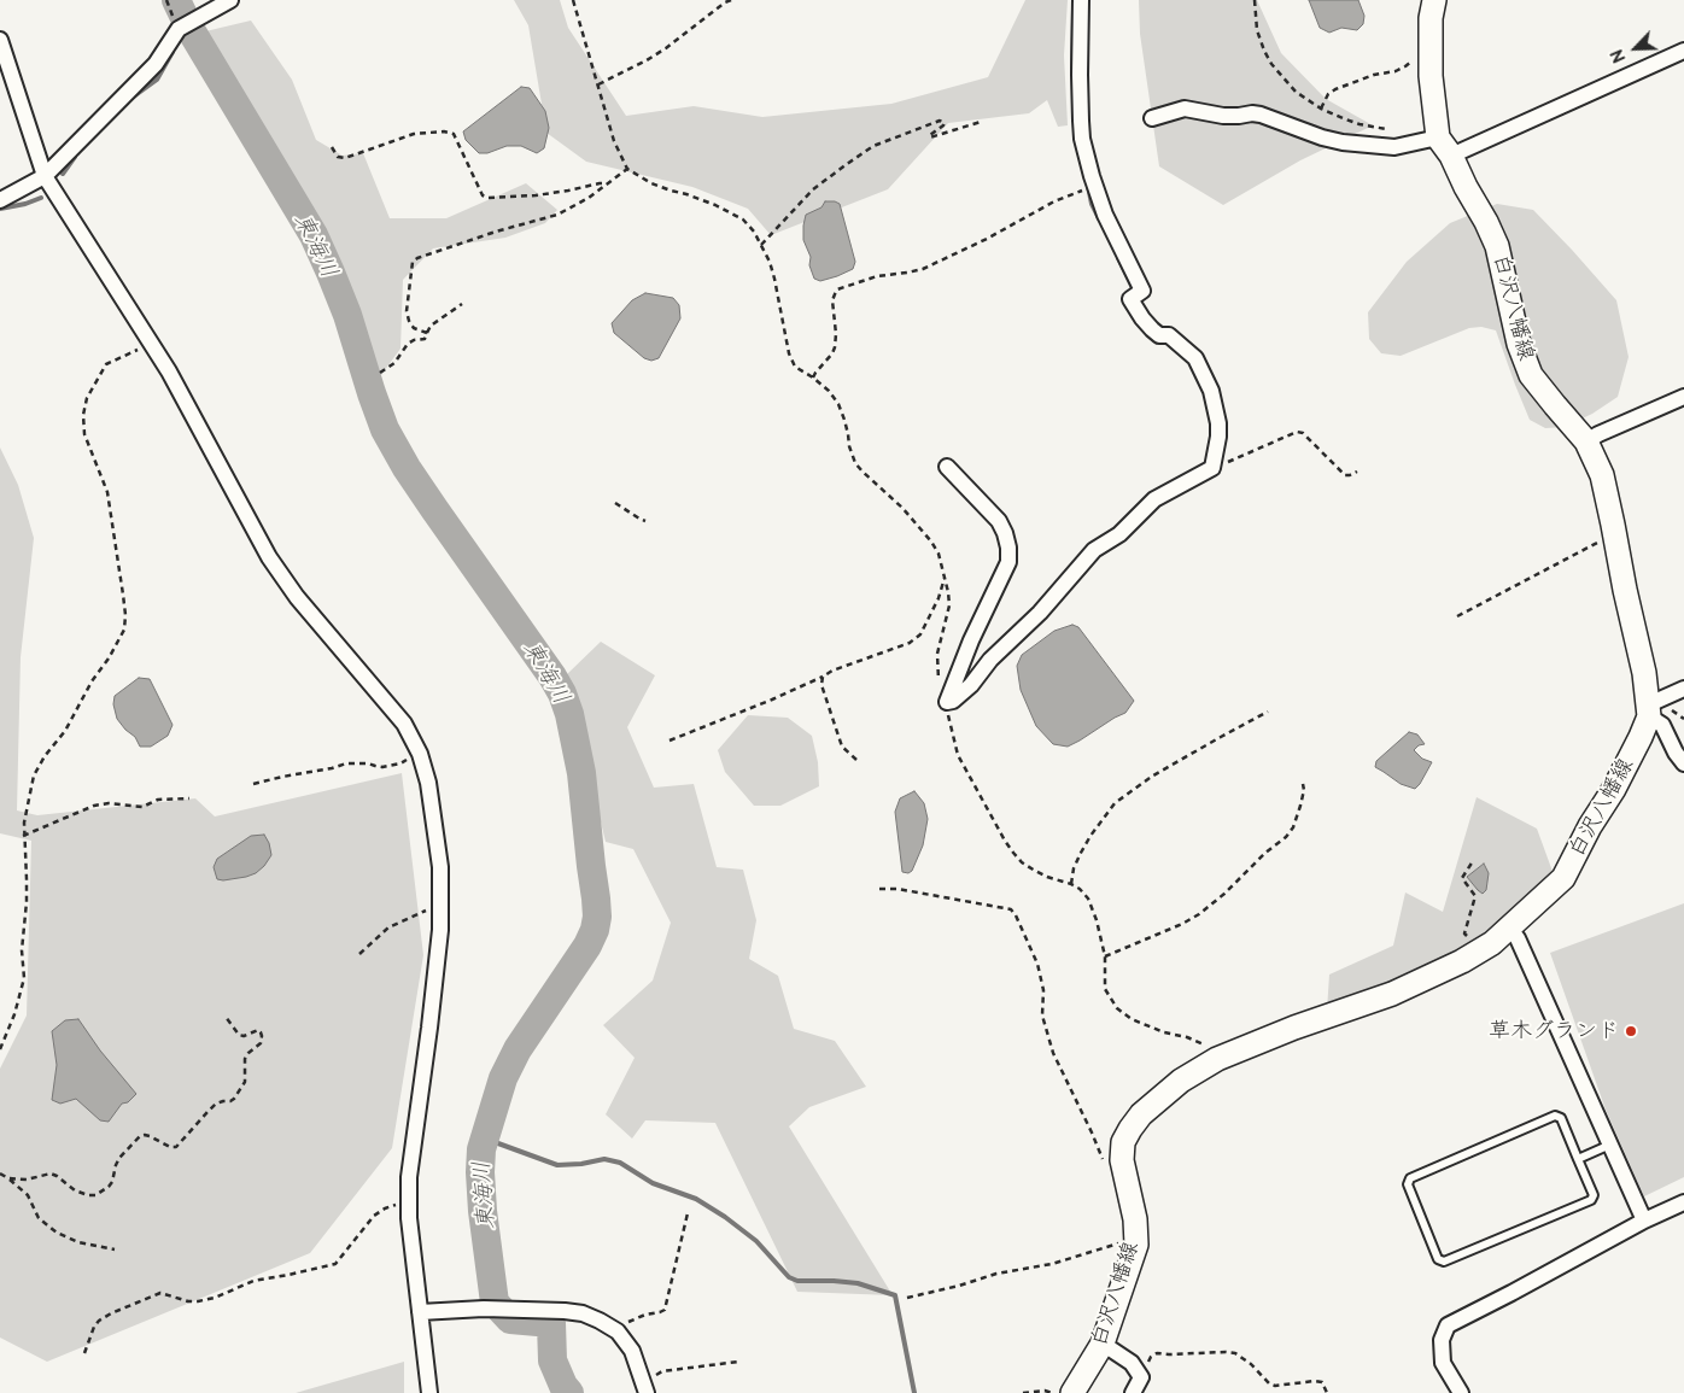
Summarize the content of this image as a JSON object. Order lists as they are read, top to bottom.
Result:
{
  "streets": {
    "main road": ["白沢八幡線"]
  },
  "water": ["東海川"],
  "places": ["草木グランド"],
  "north": "bottom left"
}
